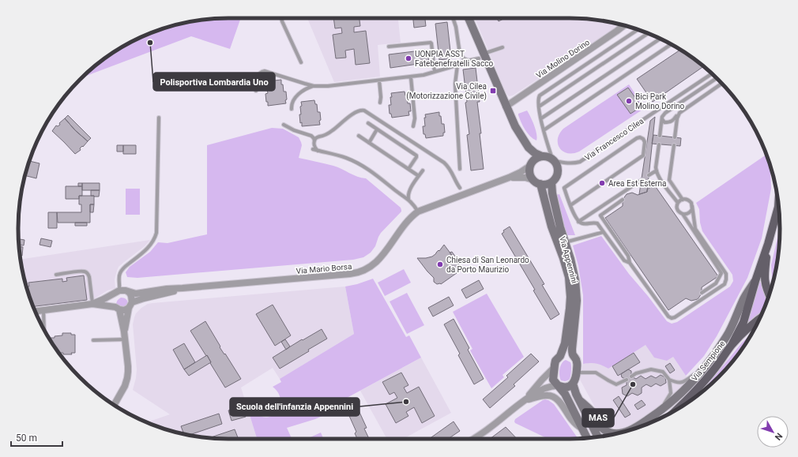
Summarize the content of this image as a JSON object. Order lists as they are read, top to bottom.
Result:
{
  "streets": {
    "main road": ["Via Sempione"],
    "street": ["Via Molino Dorino", "Via Appennini", "Via Mario Borsa"],
    "lane": ["Via Francesco Cilea"]
  },
  "crossings": [
    ["Via Francesco Cilea", "Via Appennini"],
    ["Via Francesco Cilea", "Via Mario Borsa"],
    ["Via Appennini", "Via Mario Borsa"]
  ],
  "places": {
    "other": [
      "Polisportiva Lombardia Uno",
      "UONPIA ASST Fatebenefratelli Sacco",
      "Bici Park Molino Dorino",
      "Area Est Esterna",
      "Chiesa di San Leonardo da Porto Maurizio",
      "MAS",
      "Scuola dell'infanzia Appennini"
    ],
    "transit": ["Via Cilea (Motorizzazione Civile)"]
  },
  "scale_bar": "50 m",
  "north": "bottom right"
}
